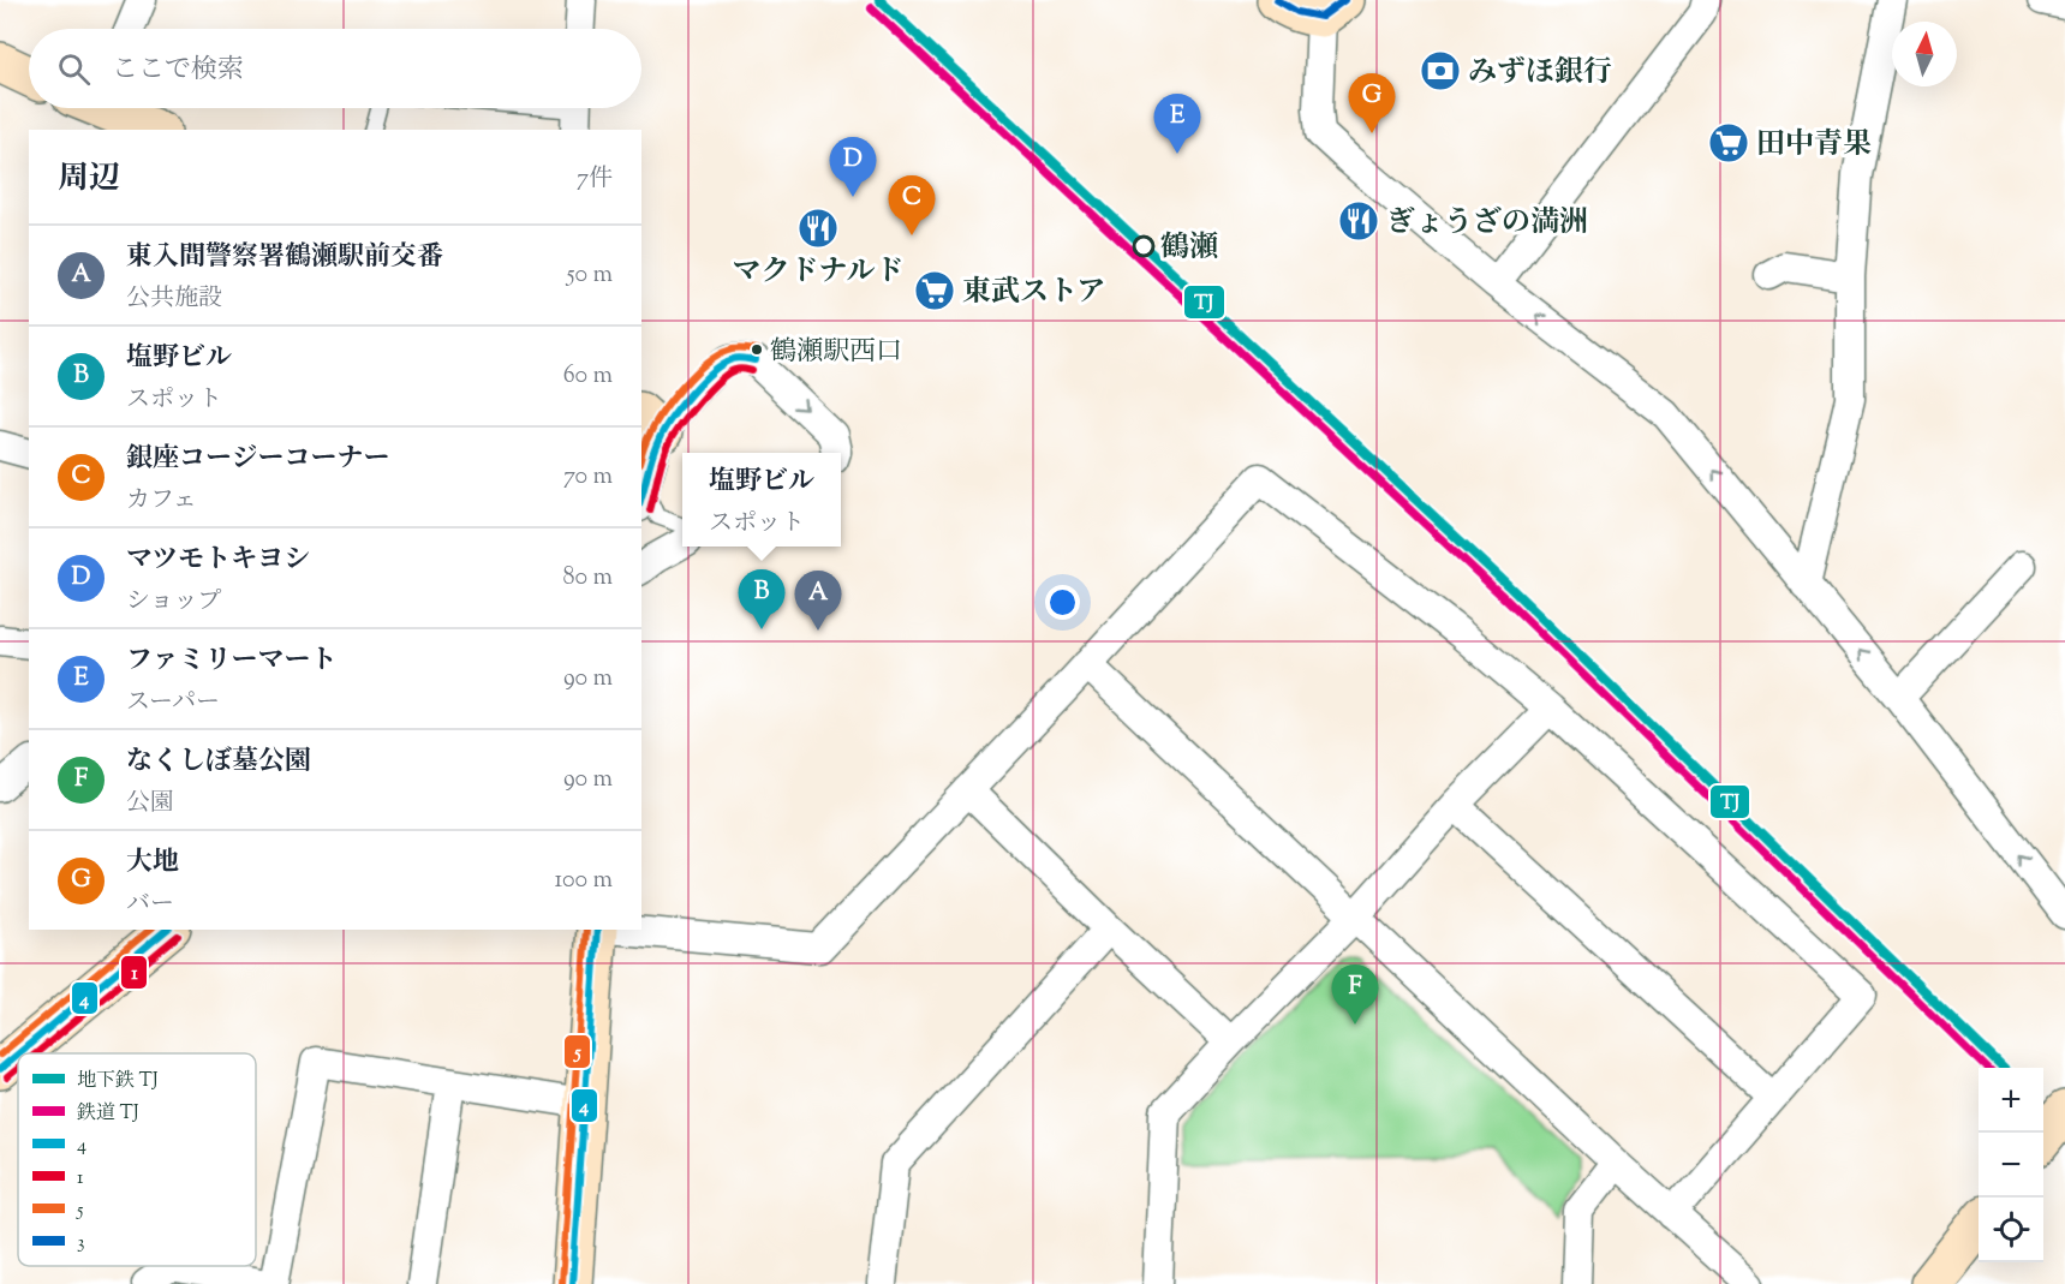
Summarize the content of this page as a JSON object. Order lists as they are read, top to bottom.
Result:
{
  "places": {
    "bank": ["みずほ銀行"],
    "supermarket": ["田中青果", "東武ストア"],
    "restaurant": ["ぎょうざの満洲", "マクドナルド"],
    "other": ["鶴瀬", "鶴瀬駅西口"]
  },
  "lines": [
    "metro line TJ",
    "transit line 3",
    "rail line TJ",
    "transit line 5",
    "transit line 4",
    "transit line 1"
  ],
  "legend": [
    "地下鉄 TJ",
    "鉄道 TJ",
    "4",
    "1",
    "5",
    "3"
  ],
  "north": "top",
  "page": {
    "search": "ここで検索",
    "pins": [
      "G",
      "E",
      "D",
      "C",
      "B",
      "A",
      "F"
    ],
    "heading": ["周辺", "7件"],
    "list": [
      {
        "mark": "A",
        "name": "東入間警察署鶴瀬駅前交番",
        "note": "公共施設",
        "value": "50 m"
      },
      {
        "mark": "B",
        "name": "塩野ビル",
        "note": "スポット",
        "value": "60 m"
      },
      {
        "mark": "C",
        "name": "銀座コージーコーナー",
        "note": "カフェ",
        "value": "70 m"
      },
      {
        "mark": "D",
        "name": "マツモトキヨシ",
        "note": "ショップ",
        "value": "80 m"
      },
      {
        "mark": "E",
        "name": "ファミリーマート",
        "note": "スーパー",
        "value": "90 m"
      },
      {
        "mark": "F",
        "name": "なくしぼ墓公園",
        "note": "公園",
        "value": "90 m"
      },
      {
        "mark": "G",
        "name": "大地",
        "note": "バー",
        "value": "100 m"
      }
    ],
    "popup": ["塩野ビル", "スポット"],
    "map_buttons": ["+", "−"]
  }
}
